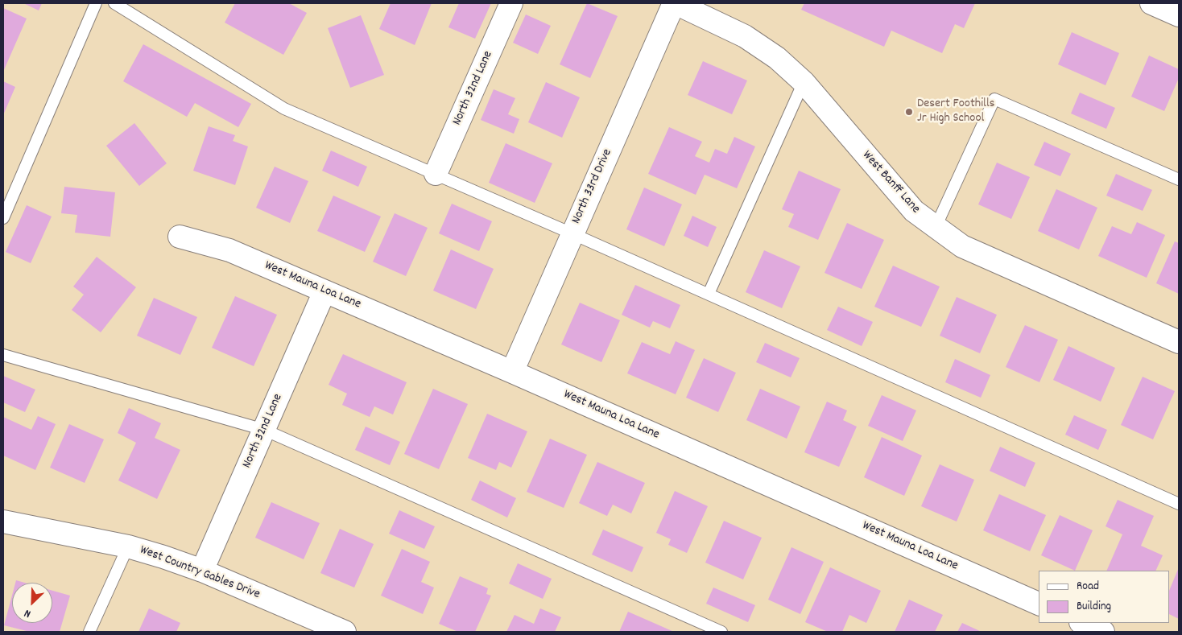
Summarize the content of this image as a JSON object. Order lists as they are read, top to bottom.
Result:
{
  "streets": {
    "street": [
      "North 32nd Lane",
      "West Banff Lane",
      "North 33rd Drive",
      "West Mauna Loa Lane",
      "West Country Gables Drive"
    ]
  },
  "crossings": [
    ["North 32nd Lane", "West Mauna Loa Lane"],
    ["North 32nd Lane", "West Country Gables Drive"],
    ["West Banff Lane", "North 33rd Drive"],
    ["North 33rd Drive", "West Mauna Loa Lane"]
  ],
  "places": ["Desert Foothills Jr High School"],
  "legend": ["Road", "Building"],
  "north": "bottom left"
}
